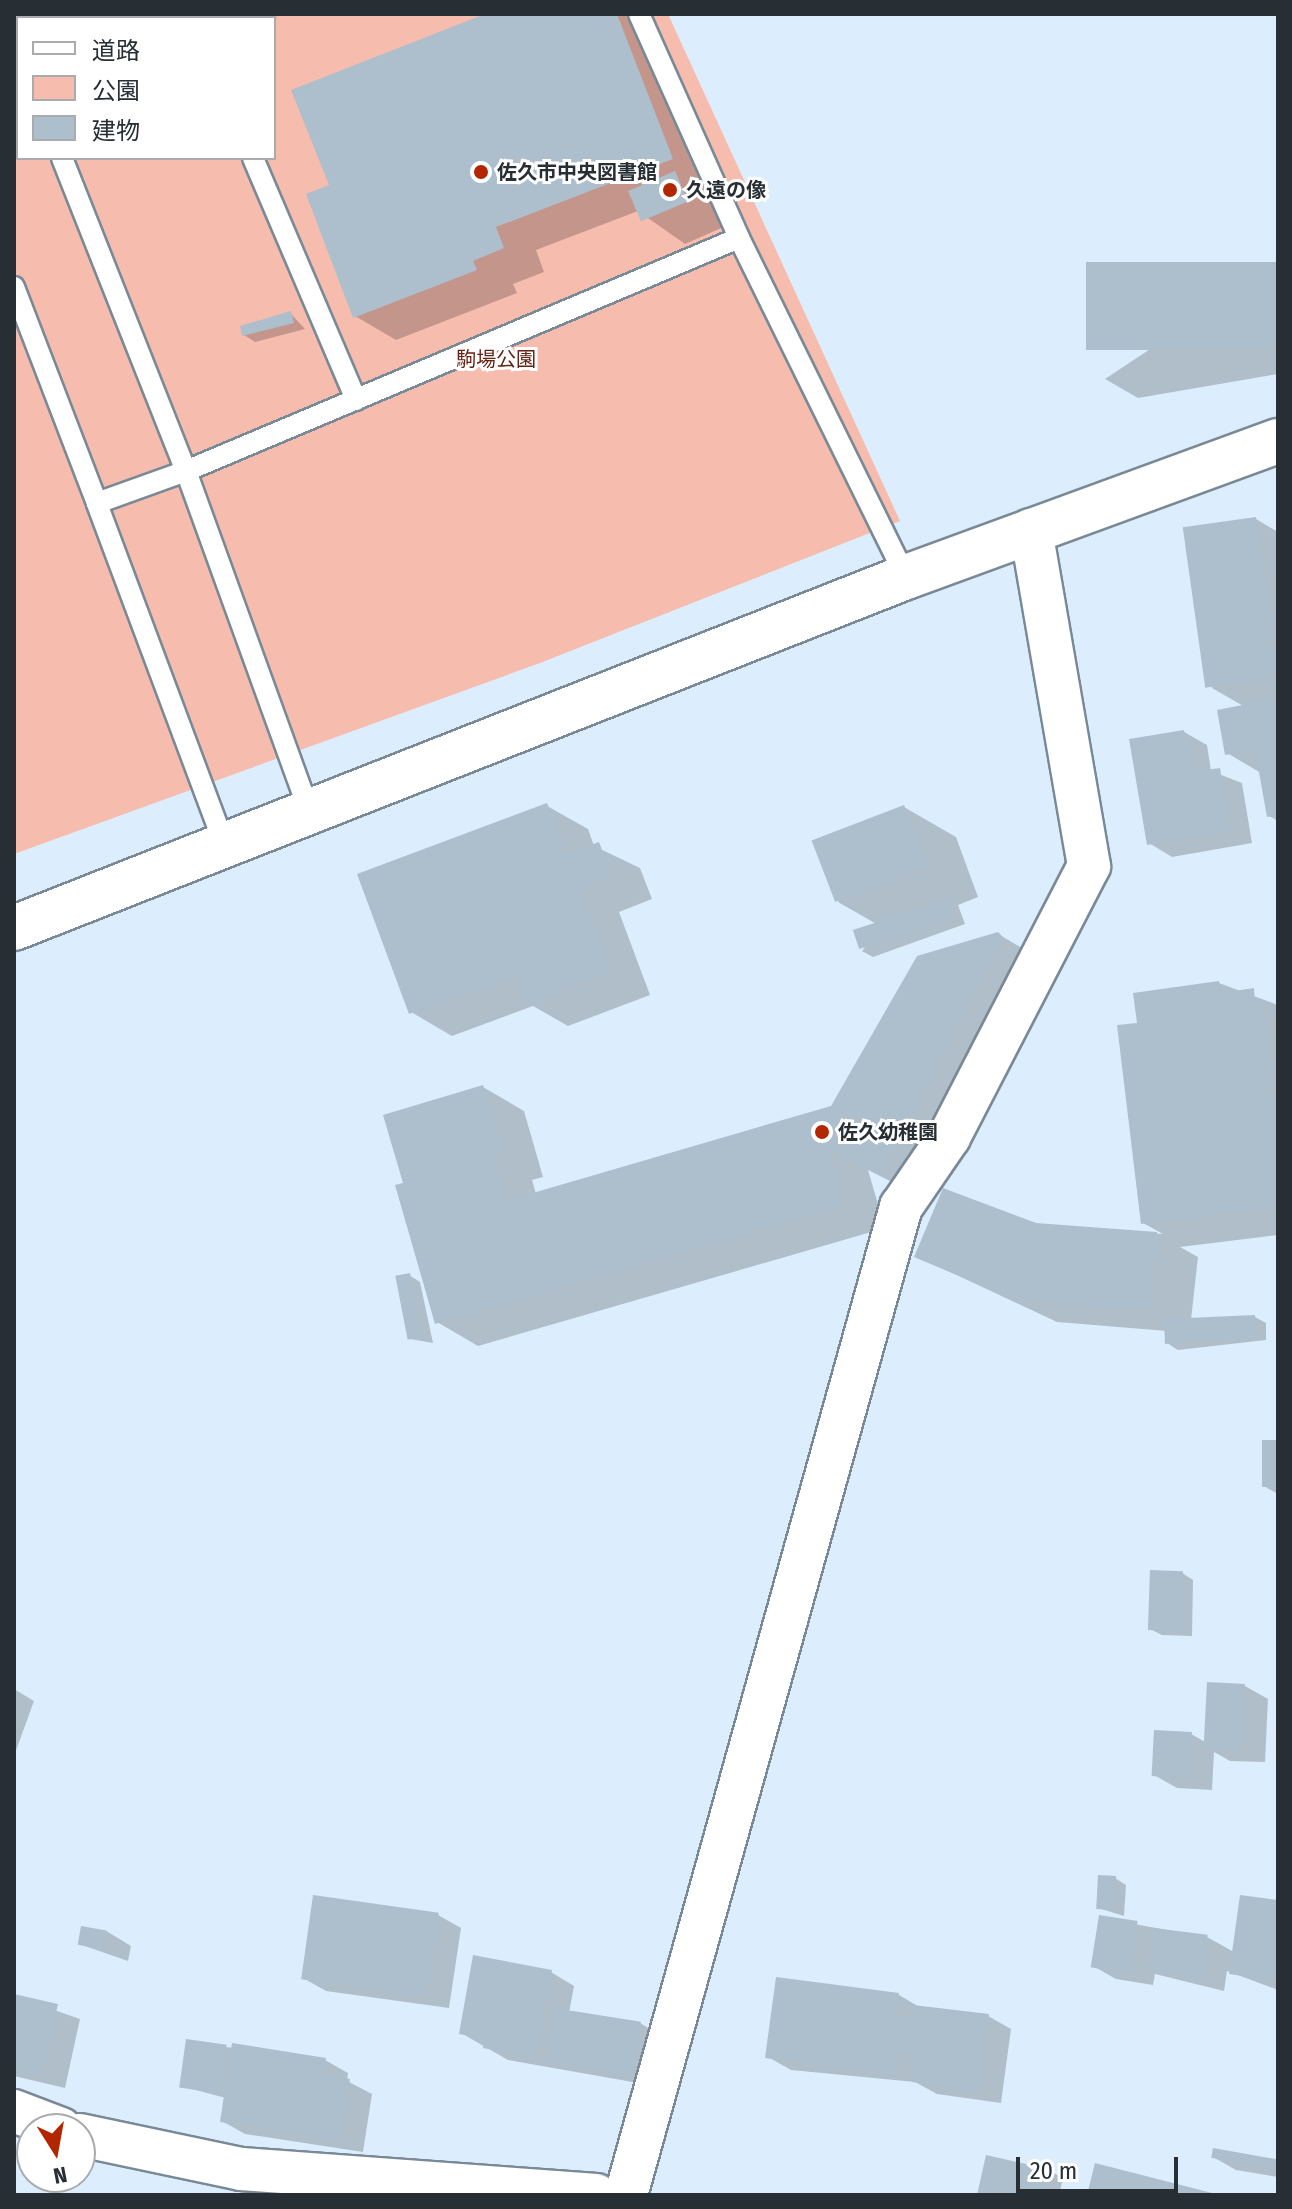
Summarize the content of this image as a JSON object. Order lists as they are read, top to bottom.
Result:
{
  "parks": ["駒場公園"],
  "places": ["佐久市中央図書館", "久遠の像", "佐久幼稚園"],
  "legend": ["道路", "公園", "建物"],
  "scale_bar": "20 m",
  "north": "bottom"
}
